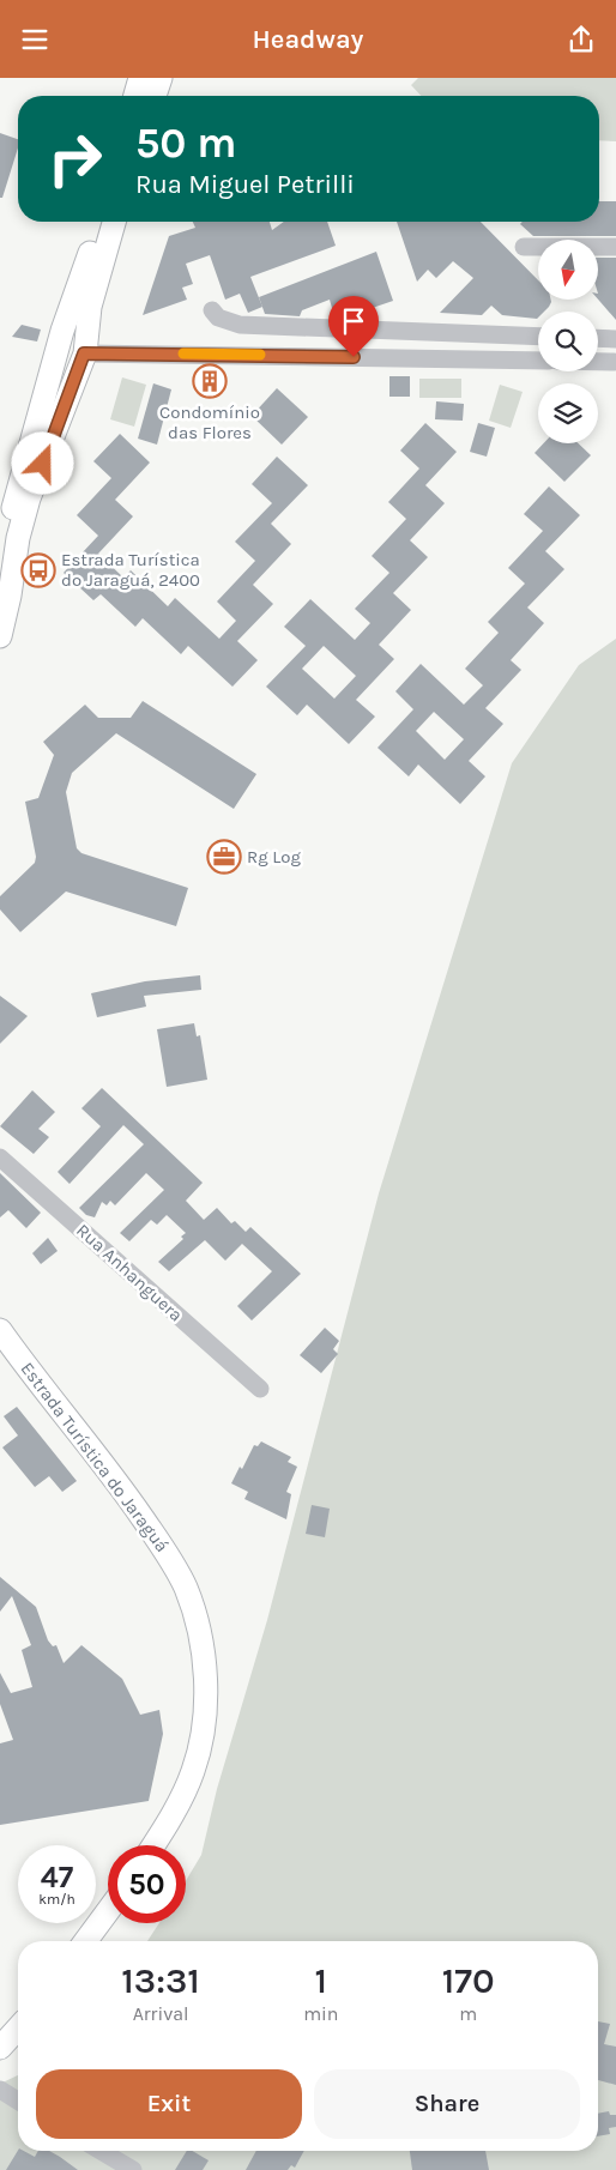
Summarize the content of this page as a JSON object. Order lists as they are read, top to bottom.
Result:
{
  "streets": {
    "main road": ["Estrada Turística do Jaraguá"],
    "street": ["Rua Anhanguera"]
  },
  "places": {
    "building": ["Condomínio das Flores"],
    "bus stop": ["Estrada Turística do Jaraguá, 2400"],
    "office": ["Rg Log"]
  },
  "north": "bottom",
  "page": {
    "header": "Headway",
    "turn": ["50 m", "Rua Miguel Petrilli"],
    "speed": "47 km/h",
    "limit": "50",
    "eta": [
      "13:31",
      "Arrival",
      "1",
      "min",
      "170",
      "m"
    ],
    "buttons": ["Exit", "Share"]
  }
}
